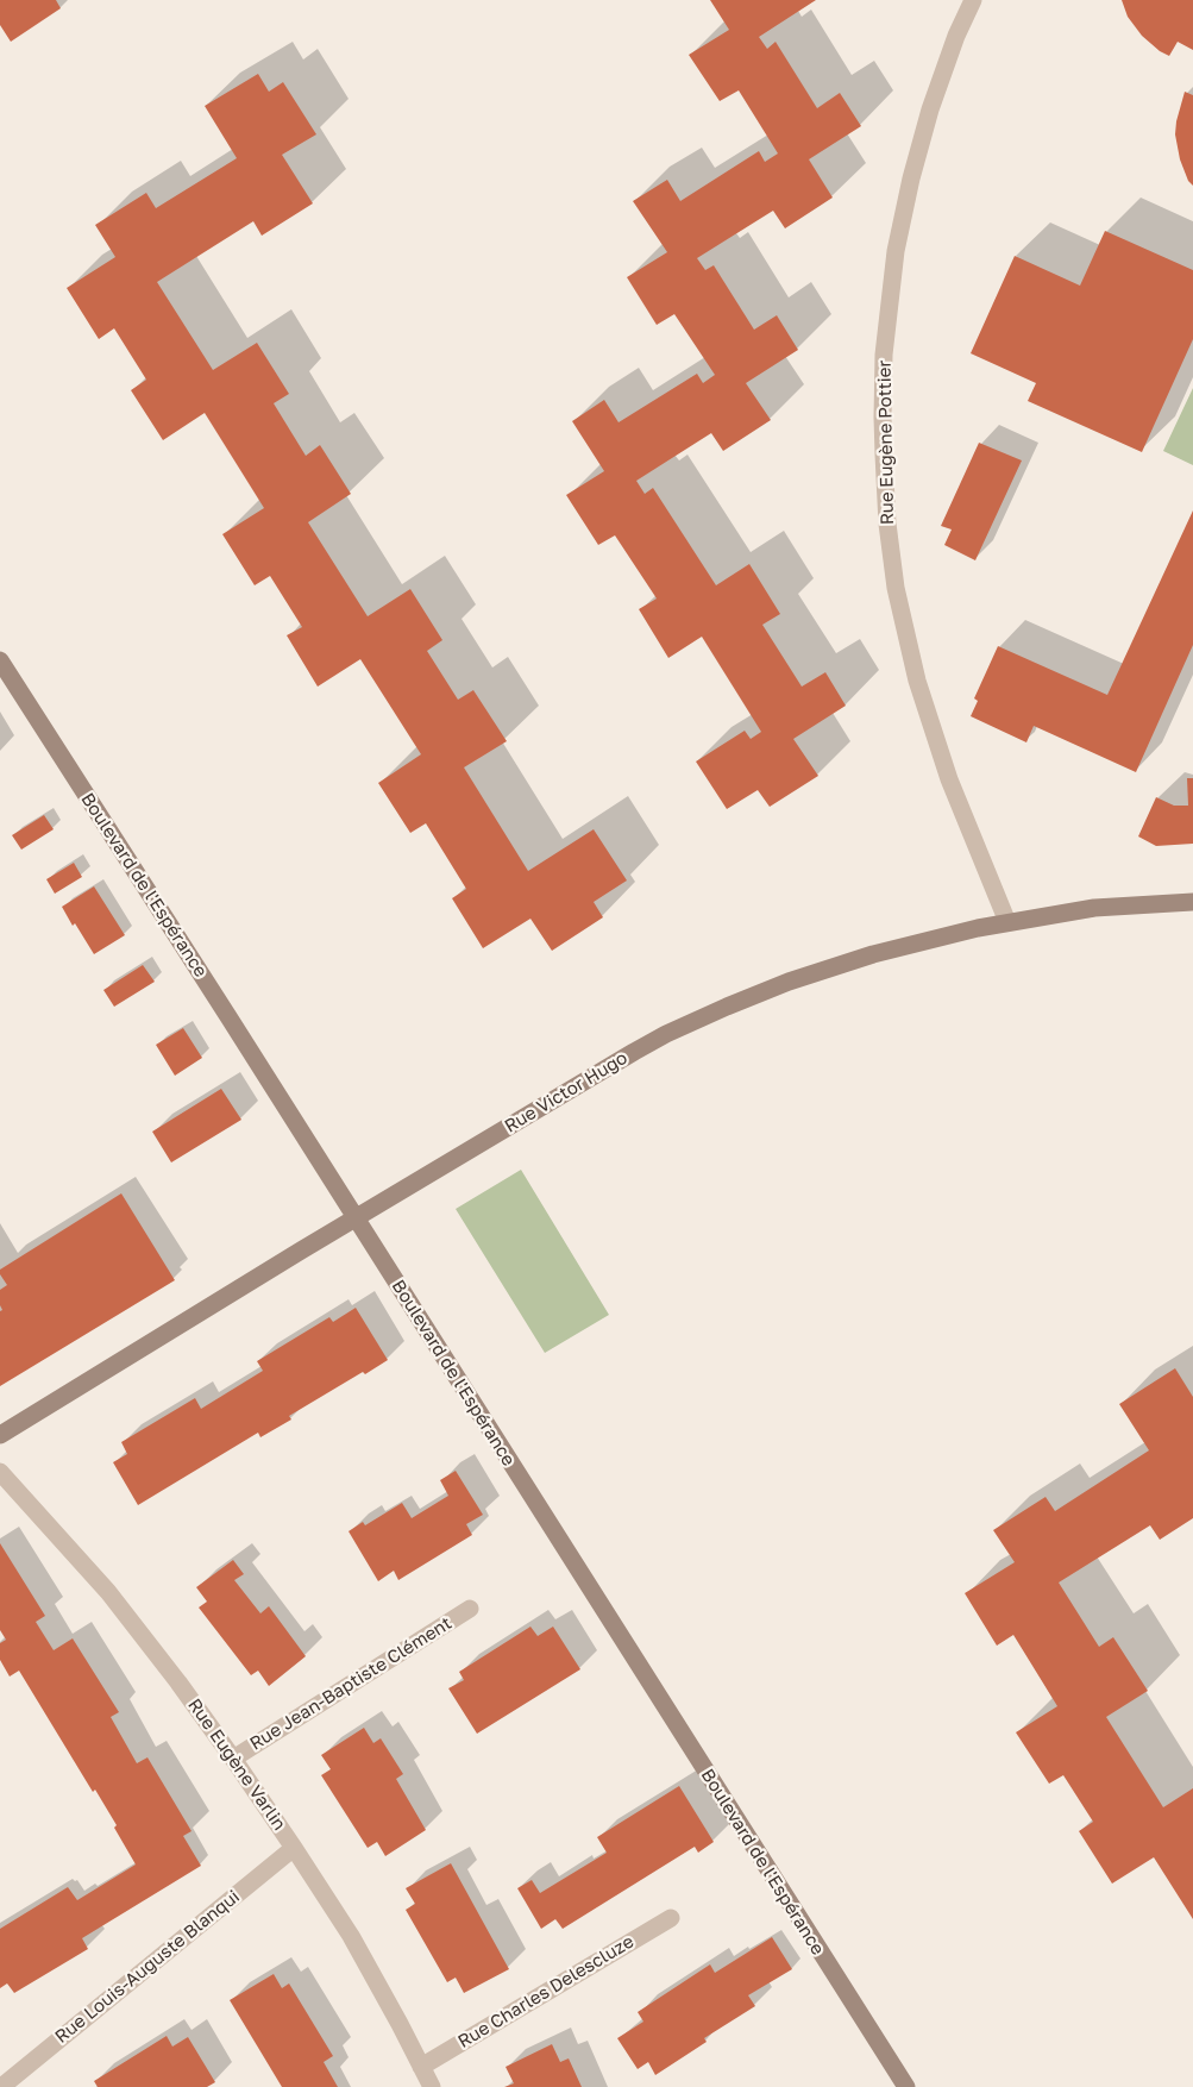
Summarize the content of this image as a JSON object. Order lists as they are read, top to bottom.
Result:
{
  "streets": {
    "street": [
      "Rue Eugène Pottier",
      "Boulevard de l'Espérance",
      "Rue Victor Hugo",
      "Rue Jean-Baptiste Clément",
      "Rue Eugène Varlin",
      "Rue Louis-Auguste Blanqui",
      "Rue Charles Delescluze"
    ]
  },
  "crossings": [
    ["Rue Eugène Pottier", "Rue Victor Hugo"],
    ["Boulevard de l'Espérance", "Rue Victor Hugo"],
    ["Rue Jean-Baptiste Clément", "Rue Eugène Varlin"],
    ["Rue Eugène Varlin", "Rue Louis-Auguste Blanqui"],
    ["Rue Eugène Varlin", "Rue Charles Delescluze"]
  ]
}
